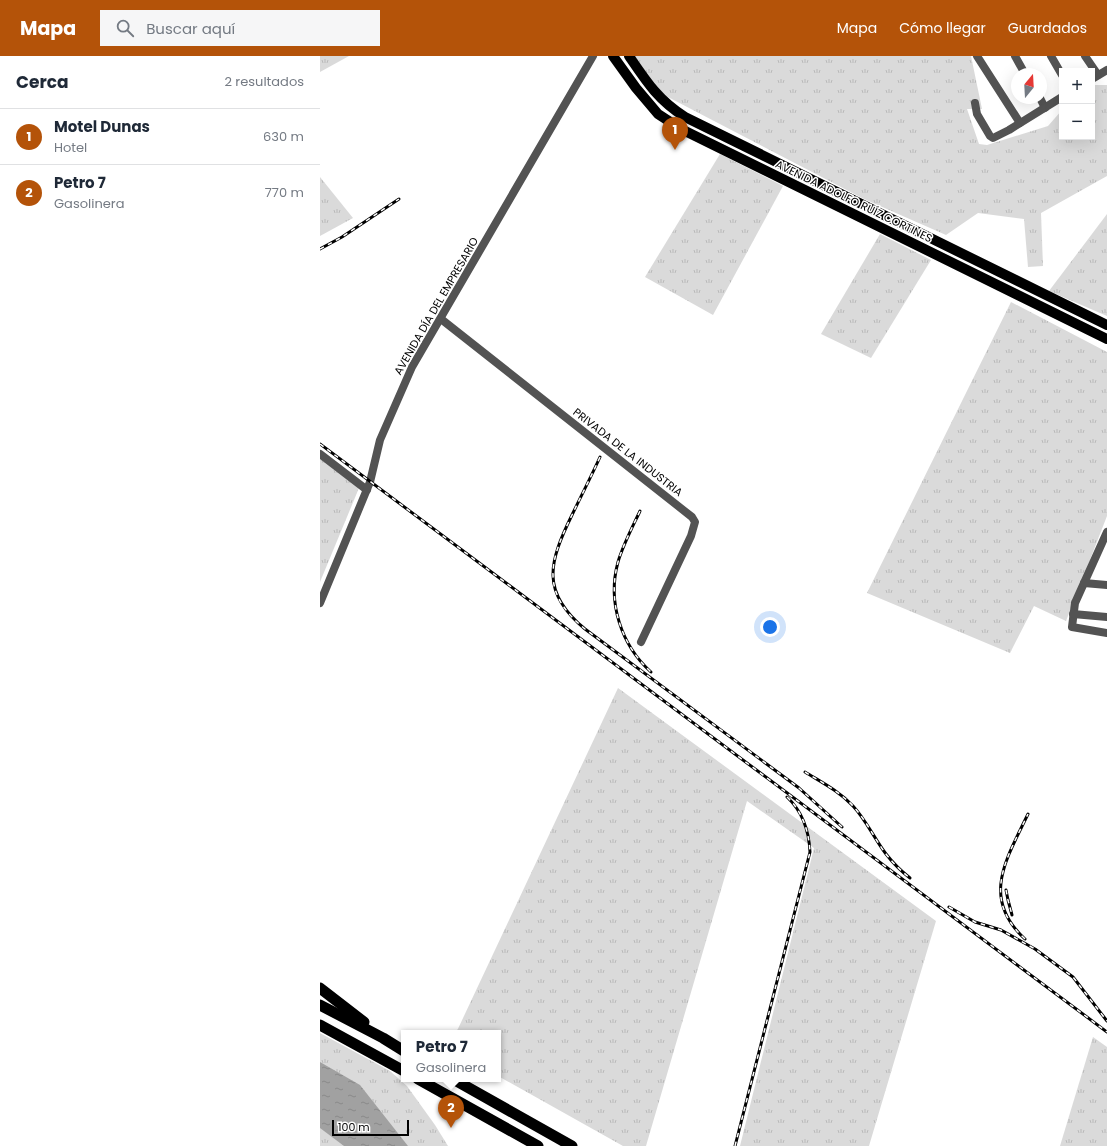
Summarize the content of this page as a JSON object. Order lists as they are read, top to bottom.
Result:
{
  "streets": {
    "main road": ["AVENIDA ADOLFO RUÍZ CORTINES"],
    "street": ["AVENIDA DÍA DEL EMPRESARIO", "PRIVADA DE LA INDUSTRIA"]
  },
  "crossings": [
    ["AVENIDA DÍA DEL EMPRESARIO", "PRIVADA DE LA INDUSTRIA"]
  ],
  "scale_bar": "100 m",
  "north": "top",
  "page": {
    "header": "Mapa",
    "search": "Buscar aquí",
    "nav": ["Mapa", "Cómo llegar", "Guardados"],
    "heading": ["Cerca", "2 resultados"],
    "map_buttons": ["+", "−"],
    "list": [
      {
        "mark": "1",
        "name": "Motel Dunas",
        "note": "Hotel",
        "value": "630 m"
      },
      {
        "mark": "2",
        "name": "Petro 7",
        "note": "Gasolinera",
        "value": "770 m"
      }
    ],
    "pins": ["1", "2"],
    "popup": ["Petro 7", "Gasolinera"],
    "scale": "100 m"
  }
}
